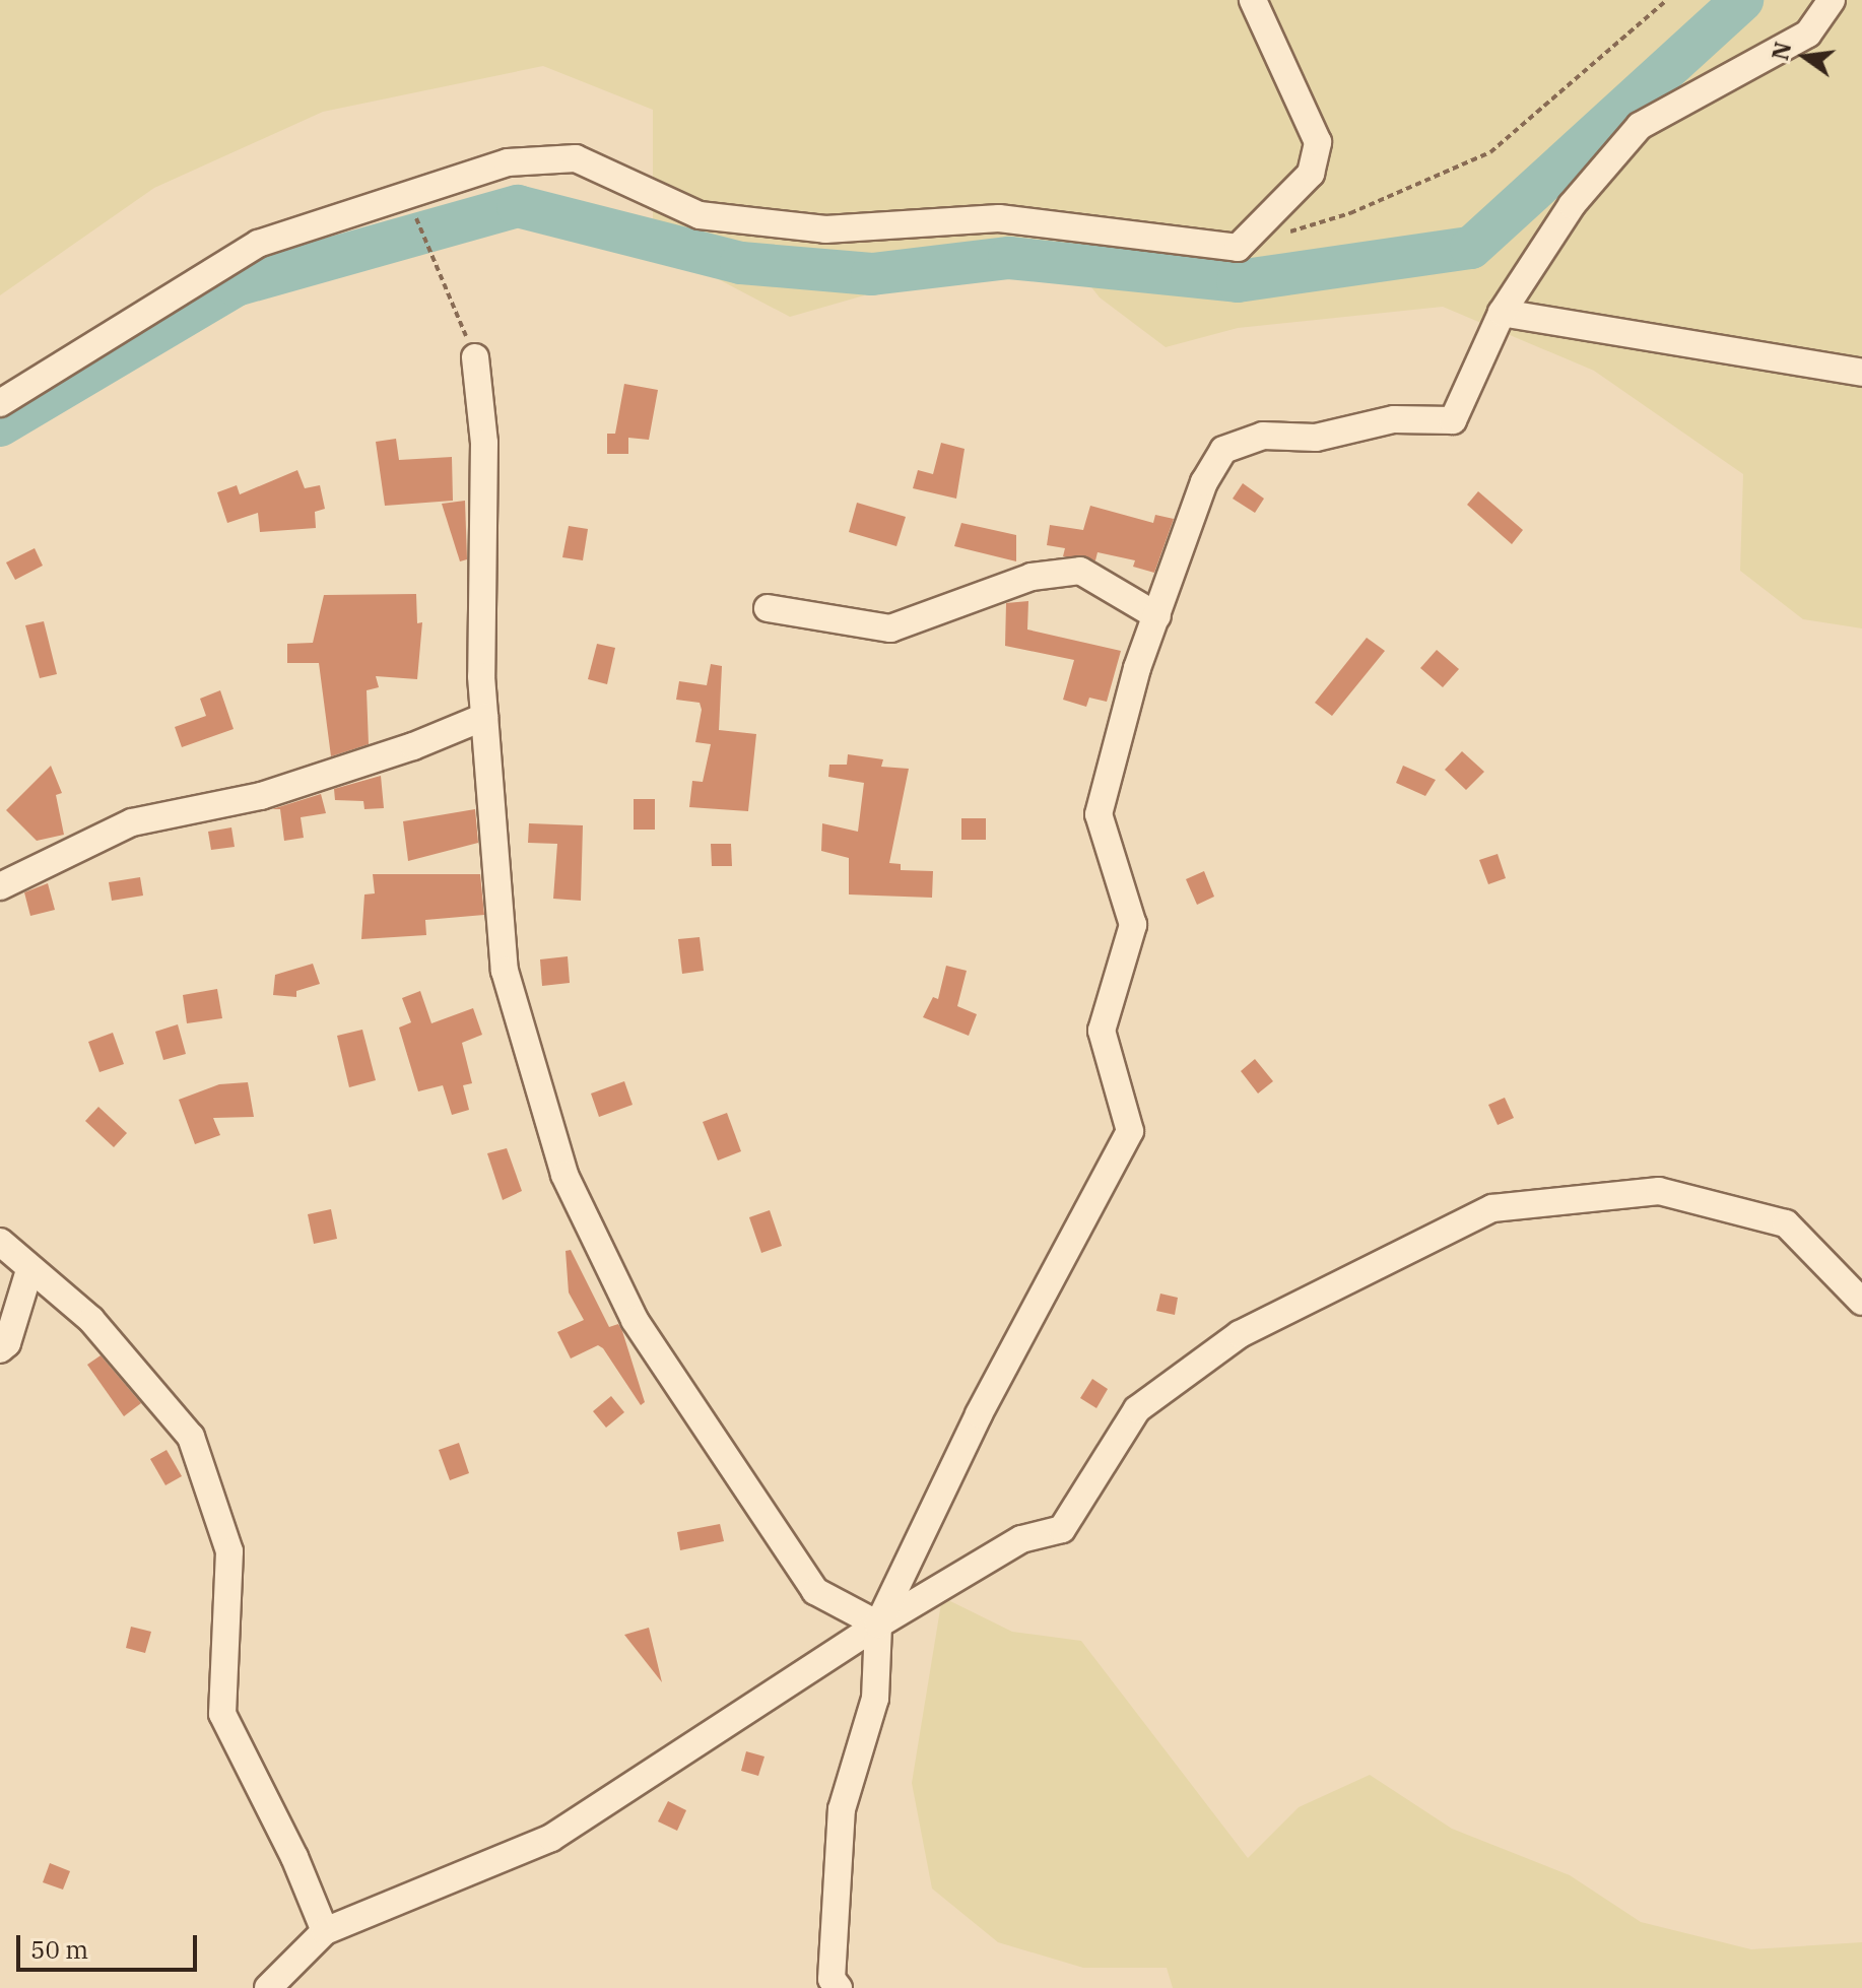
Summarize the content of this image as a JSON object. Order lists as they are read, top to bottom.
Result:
{
  "scale_bar": "50 m",
  "north": "left"
}
